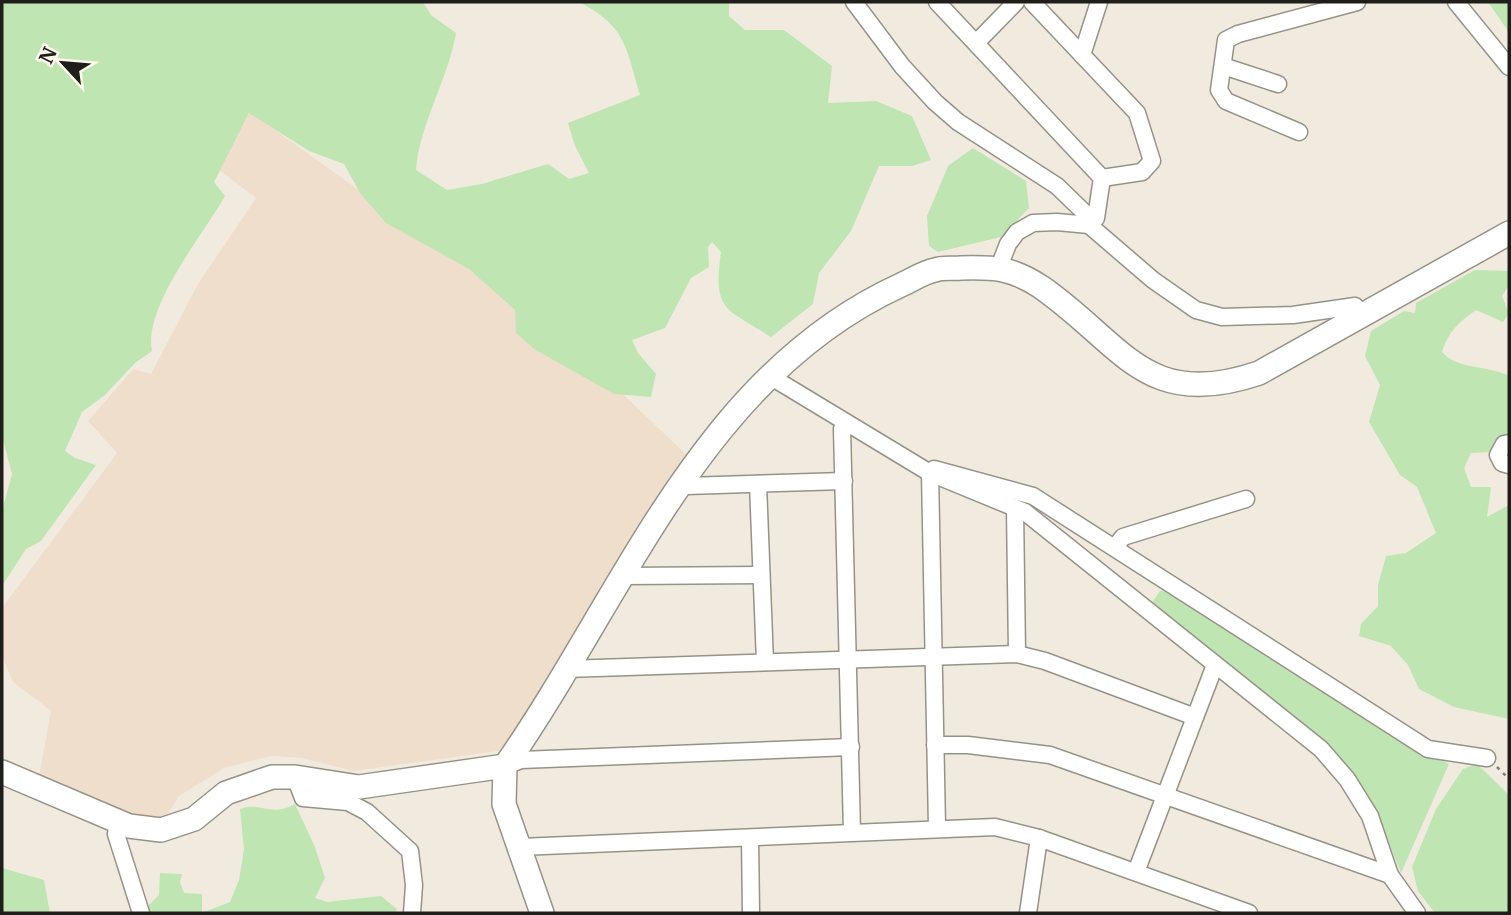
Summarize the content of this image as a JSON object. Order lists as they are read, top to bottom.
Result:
{
  "north": "top left"
}
